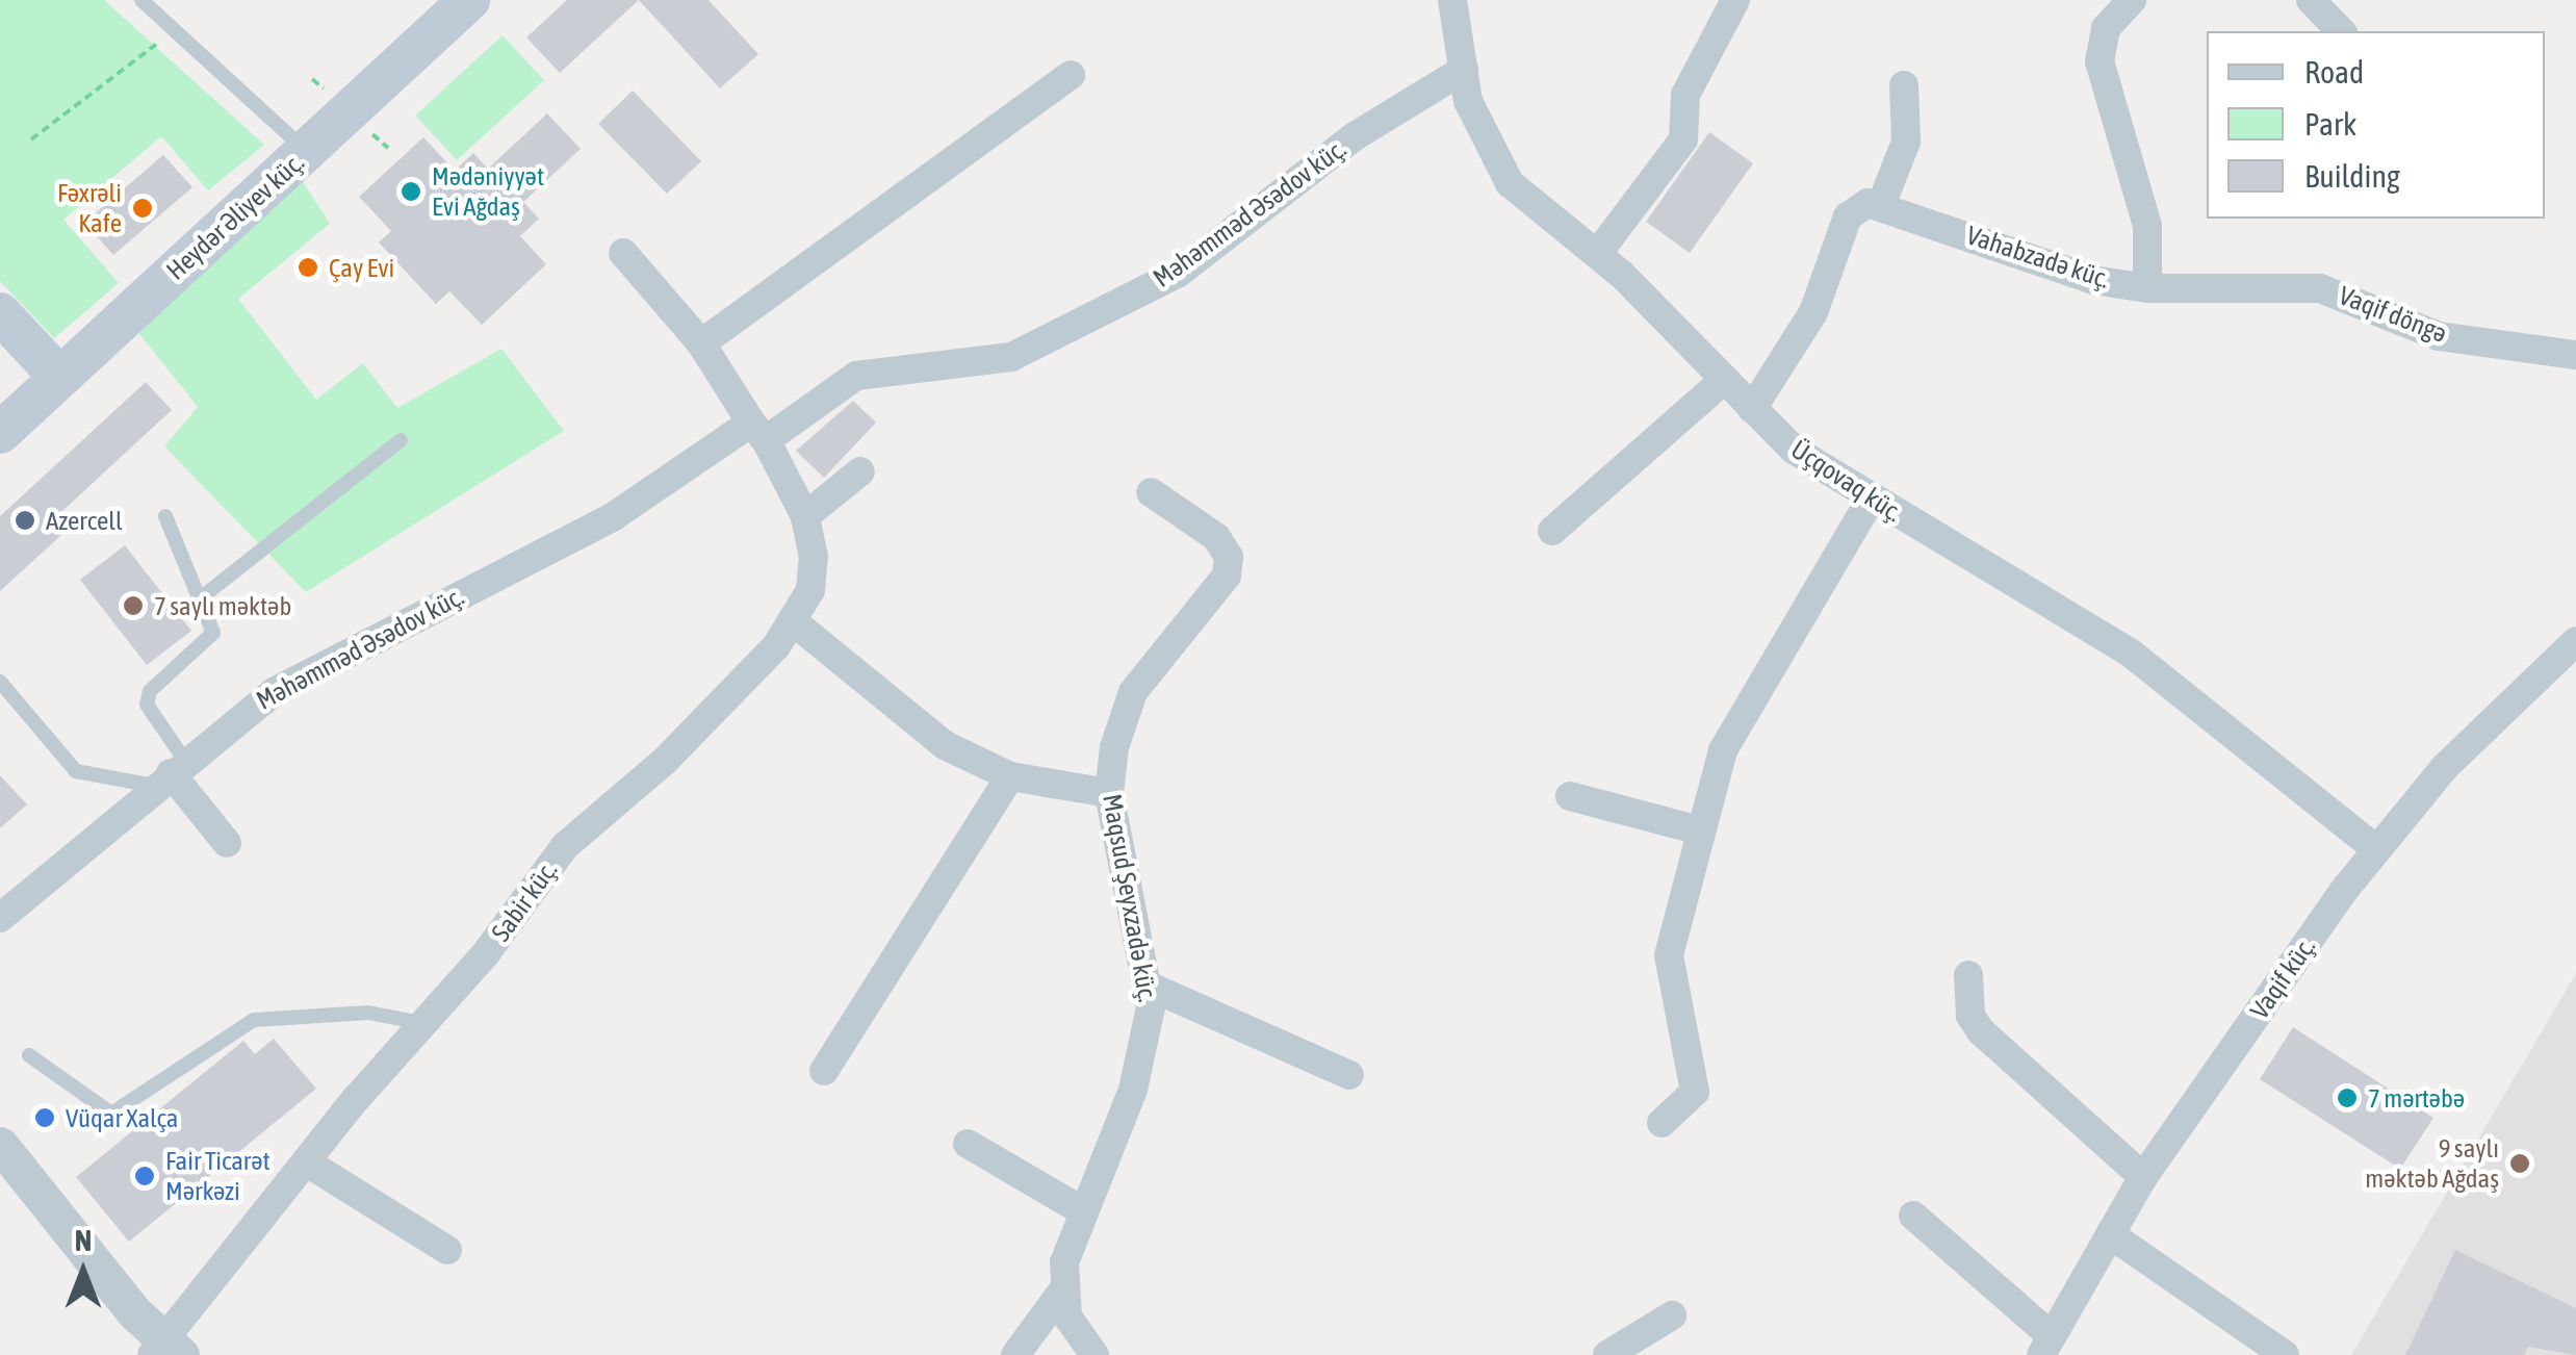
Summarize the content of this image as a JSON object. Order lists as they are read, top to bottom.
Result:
{
  "streets": {
    "main road": ["Heydər Əliyev küç."],
    "street": [
      "Məhəmməd Əsədov küç.",
      "Vahabzadə küç.",
      "Vaqif döngə",
      "Üçqovaq küç.",
      "Maqsud Şeyxzadə küç.",
      "Sabir küç.",
      "Vaqif küç."
    ]
  },
  "crossings": [
    ["Məhəmməd Əsədov küç.", "Üçqovaq küç."],
    ["Məhəmməd Əsədov küç.", "Sabir küç."],
    ["Vahabzadə küç.", "Vaqif döngə"],
    ["Üçqovaq küç.", "Vaqif küç."]
  ],
  "places": [
    "Mədəniyyət Evi Ağdaş",
    "Fəxrəli Kafe",
    "Çay Evi",
    "Azercell",
    "7 saylı məktəb",
    "7 mərtəbə",
    "Vüqar Xalça",
    "9 saylı məktəb Ağdaş",
    "Fair Ticarət Mərkəzi"
  ],
  "legend": ["Road", "Park", "Building"],
  "north": "top"
}
